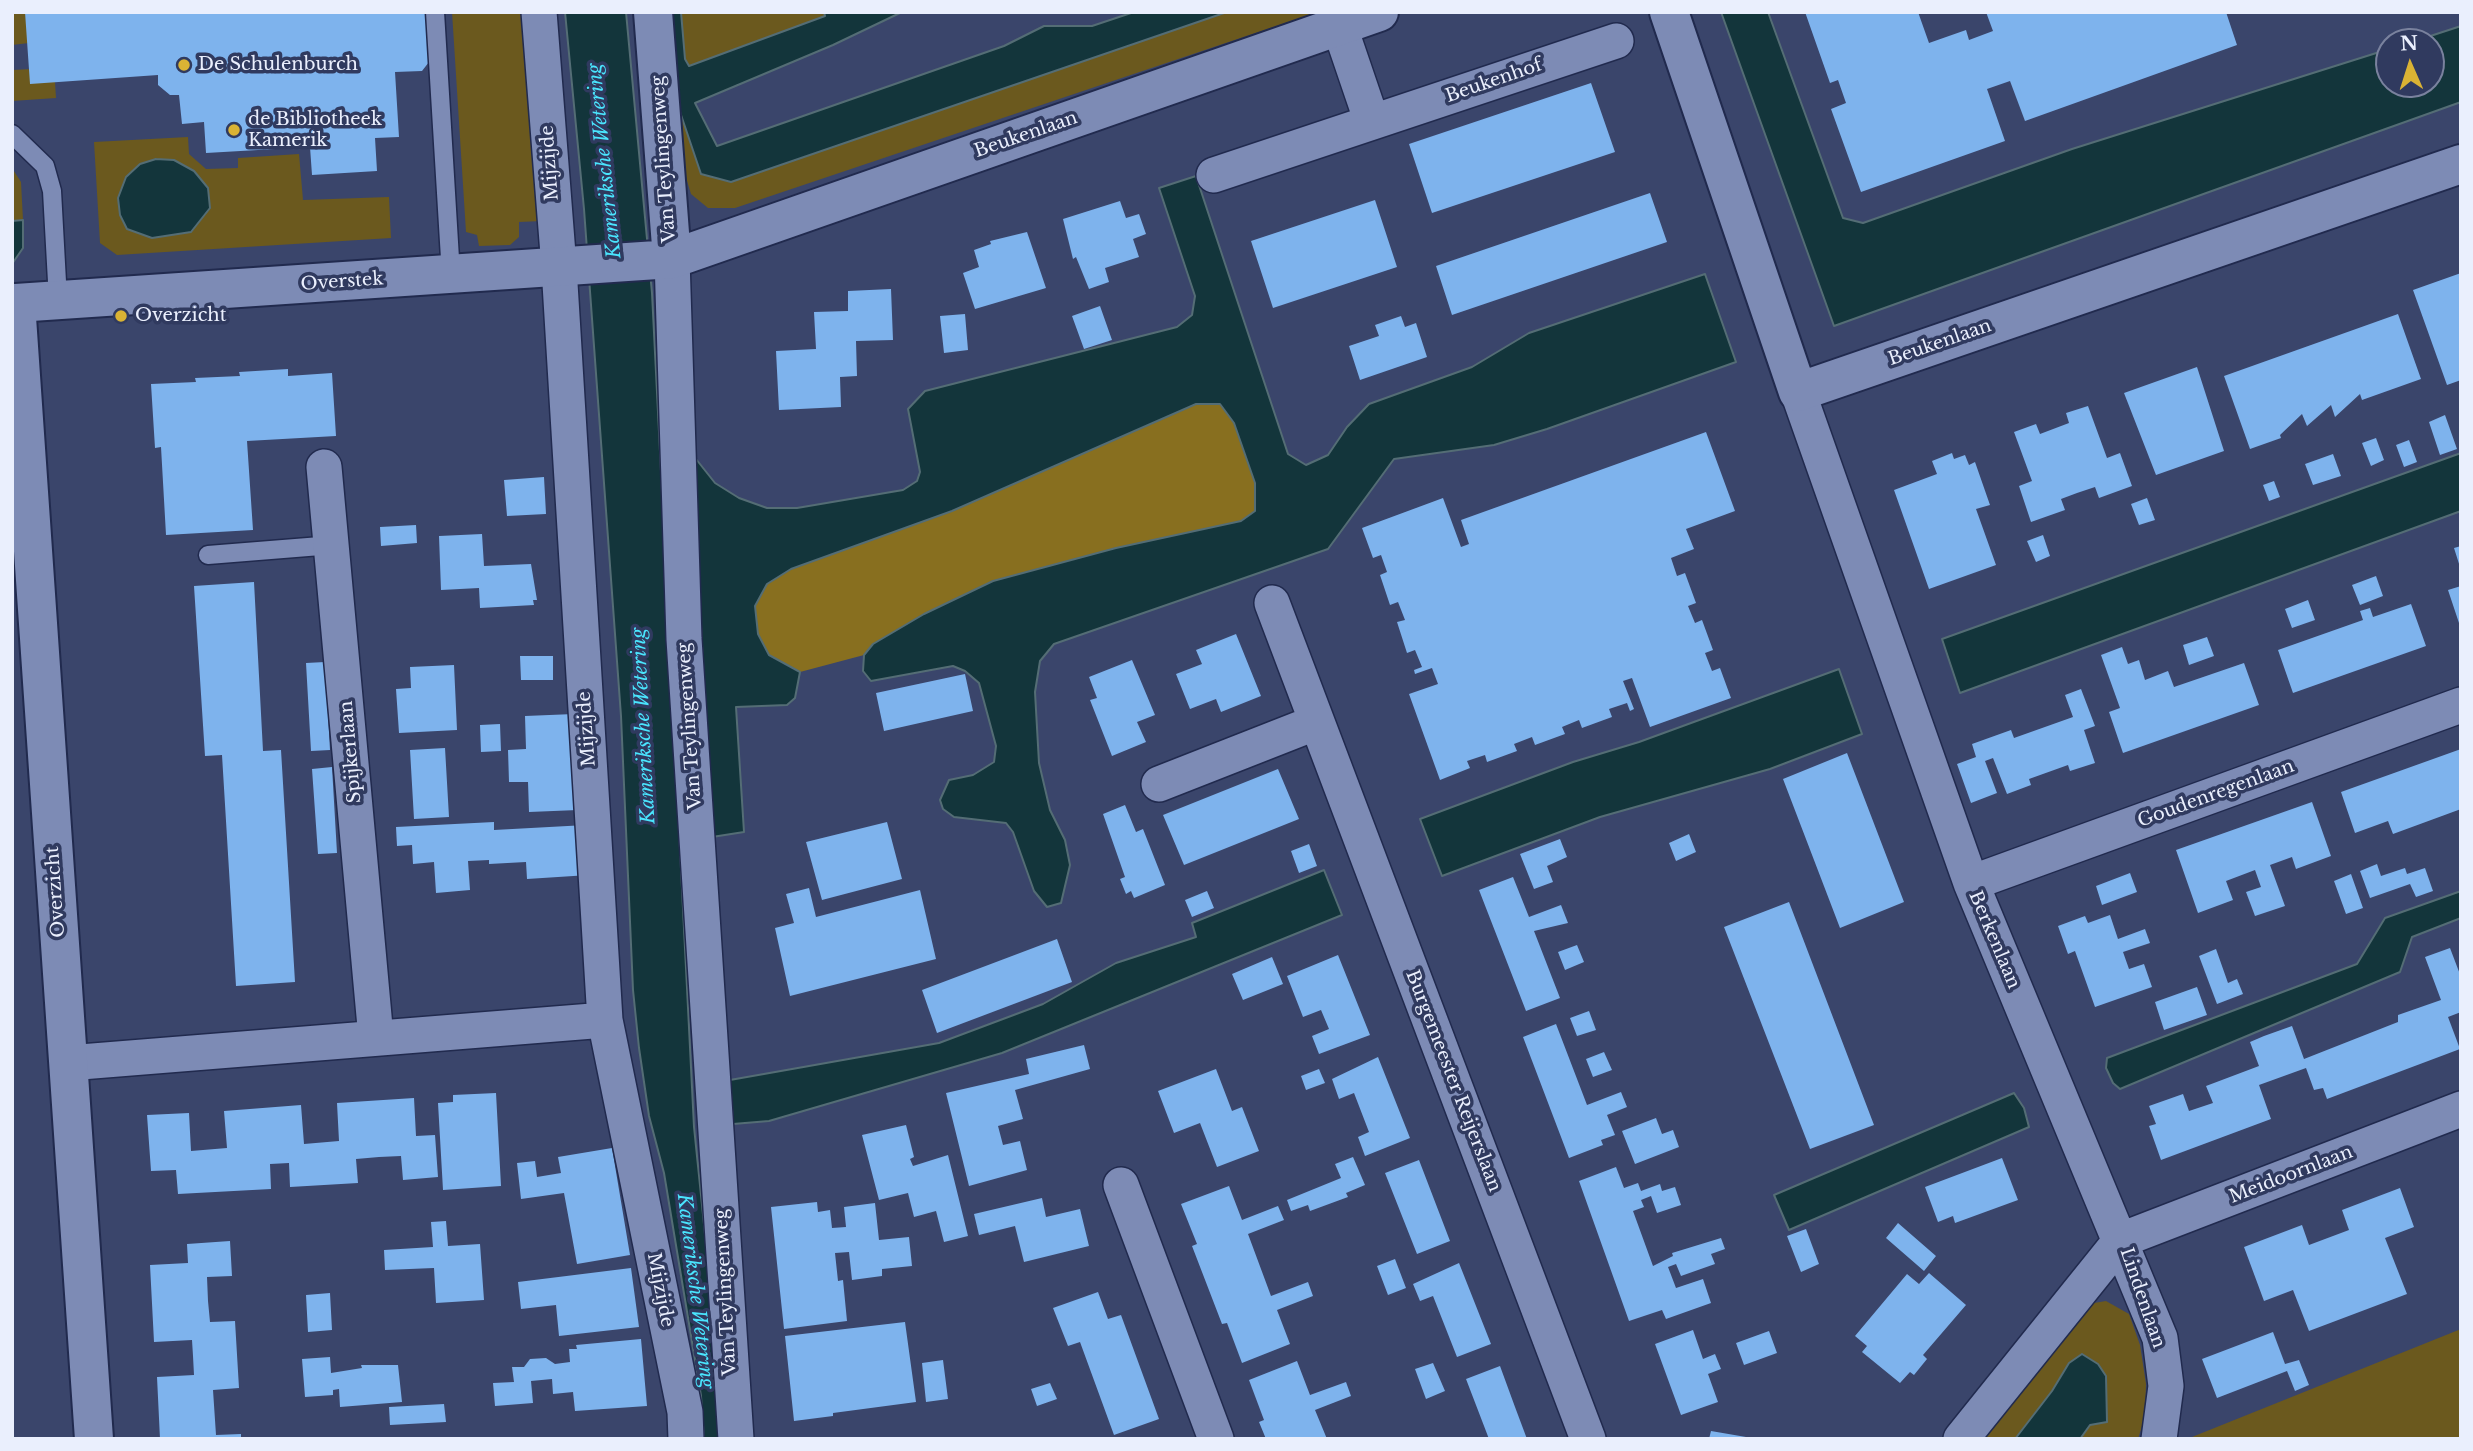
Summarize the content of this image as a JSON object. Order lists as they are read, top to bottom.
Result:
{
  "streets": {
    "street": [
      "Beukenhof",
      "Beukenlaan",
      "Van Teylingenweg",
      "Mijzijde",
      "Overstek",
      "Spijkerlaan",
      "Goudenregenlaan",
      "Overzicht",
      "Berkenlaan",
      "Burgemeester Reijerslaan",
      "Meidoornlaan",
      "Lindenlaan"
    ]
  },
  "crossings": [
    ["Beukenlaan", "Van Teylingenweg"],
    ["Beukenlaan", "Overstek"],
    ["Beukenlaan", "Berkenlaan"],
    ["Van Teylingenweg", "Overstek"],
    ["Mijzijde", "Overstek"],
    ["Overstek", "Overzicht"],
    ["Goudenregenlaan", "Berkenlaan"],
    ["Berkenlaan", "Meidoornlaan"],
    ["Berkenlaan", "Lindenlaan"],
    ["Meidoornlaan", "Lindenlaan"]
  ],
  "water": ["Kameriksche Wetering"],
  "places": ["De Schulenburch", "de Bibliotheek Kamerik", "Overzicht"],
  "north": "top"
}
